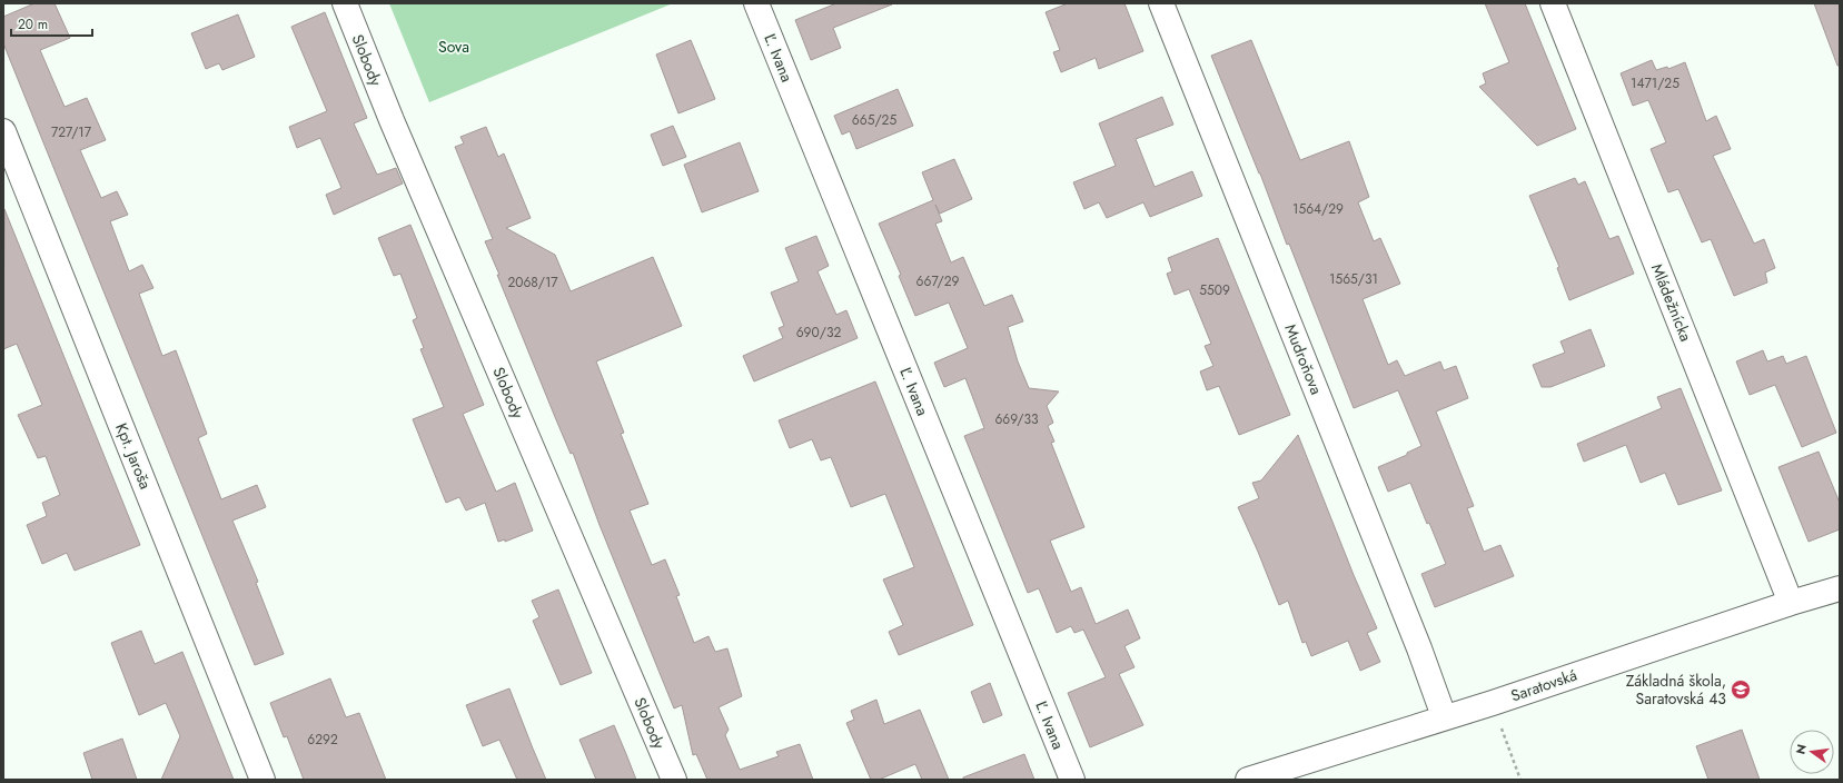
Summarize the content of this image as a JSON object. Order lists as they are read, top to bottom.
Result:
{
  "streets": {
    "street": [
      "Ľ. Ivana",
      "Slobody",
      "Mládežnícka",
      "Mudroňova",
      "Kpt. Jaroša",
      "Saratovská"
    ]
  },
  "crossings": [
    ["Mládežnícka", "Saratovská"],
    ["Mudroňova", "Saratovská"]
  ],
  "parks": ["Sova"],
  "places": {
    "school or university": ["Základná škola, Saratovská 43"]
  },
  "house_numbers": [
    "1471/25",
    "665/25",
    "727/17",
    "1564/29",
    "1565/31",
    "667/29",
    "2068/17",
    "5509",
    "690/32",
    "669/33",
    "6292"
  ],
  "scale_bar": "20 m",
  "north": "left"
}
